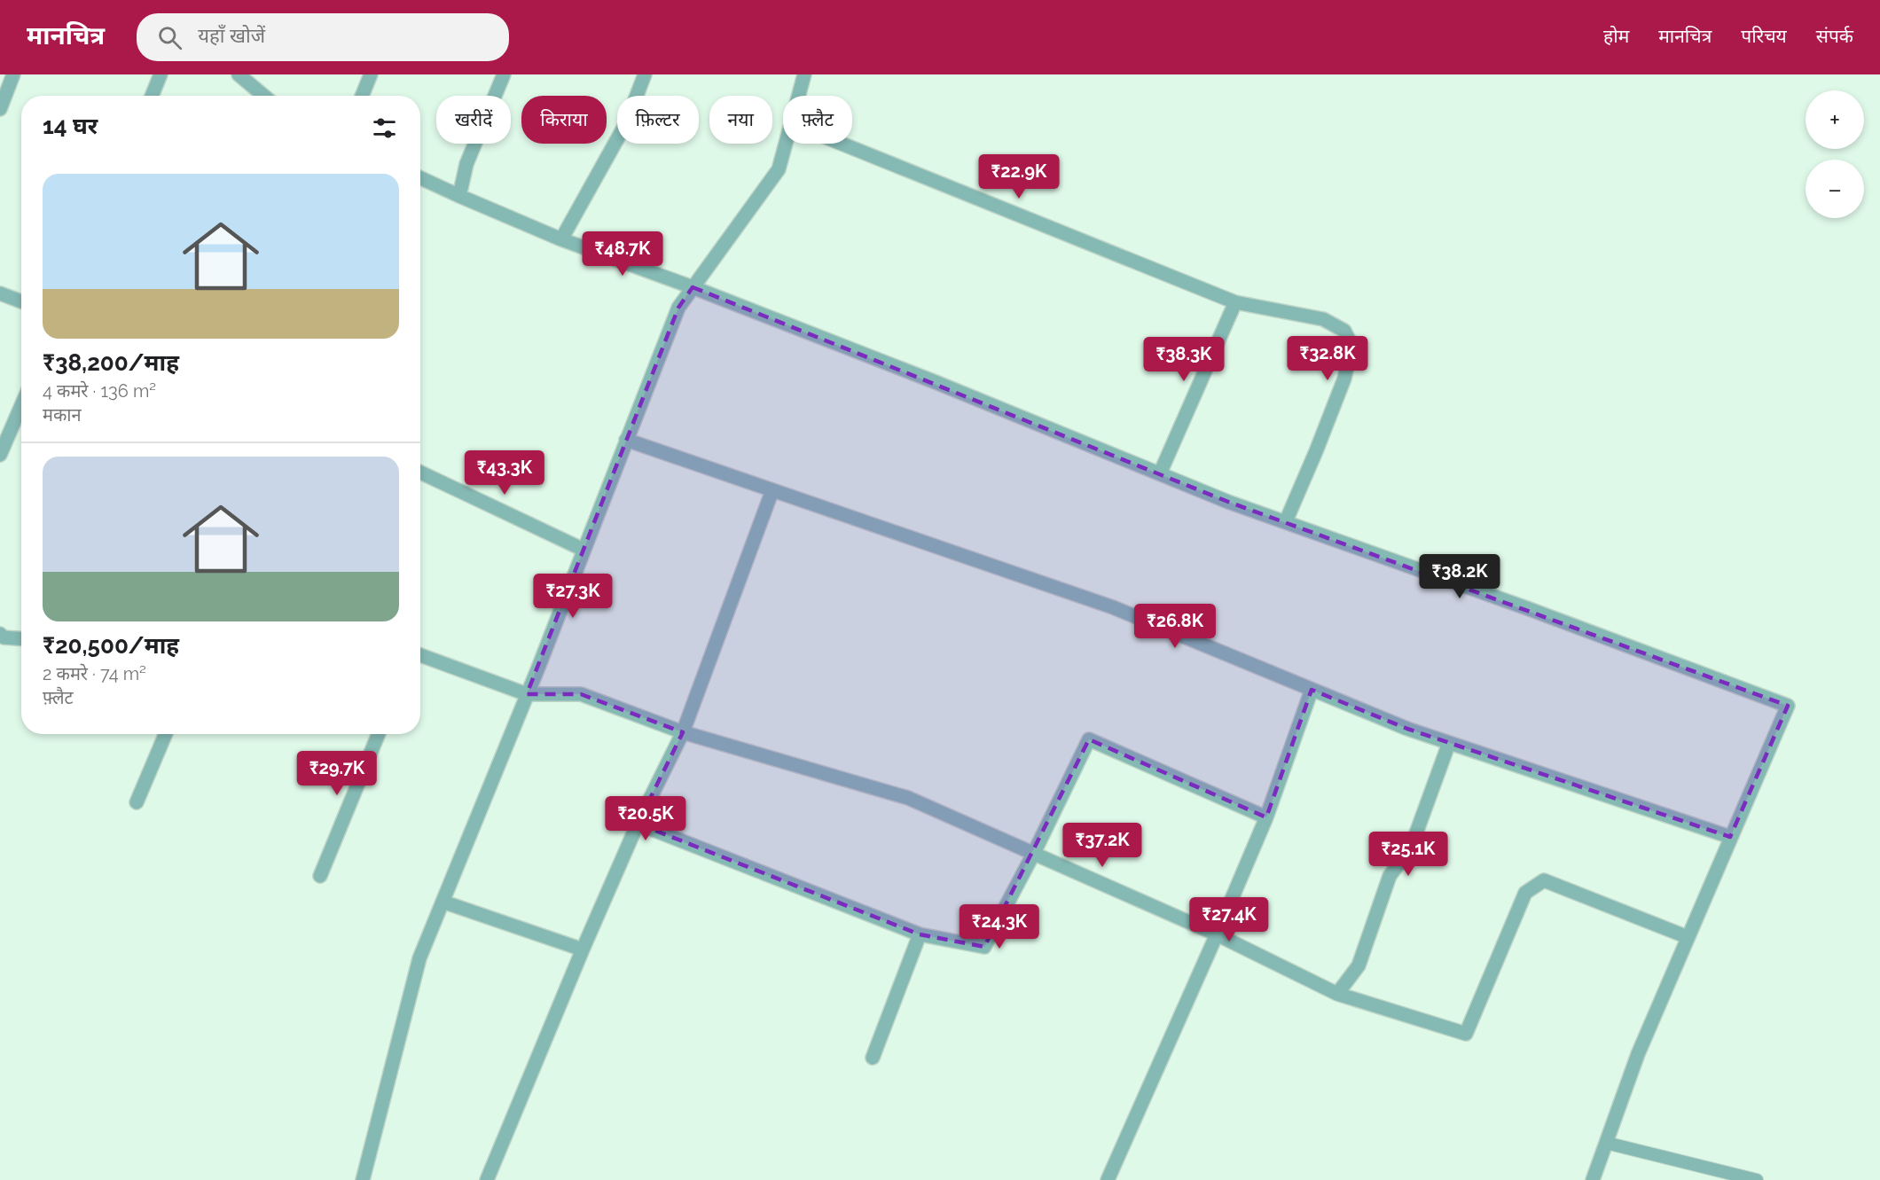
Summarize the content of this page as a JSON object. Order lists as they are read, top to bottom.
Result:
{
  "page": {
    "header": "मानचित्र",
    "search": "यहाँ खोजें",
    "nav": [
      "होम",
      "मानचित्र",
      "परिचय",
      "संपर्क"
    ],
    "map_buttons": ["+", "−"],
    "chip": [
      "खरीदें",
      "किराया",
      "फ़िल्टर",
      "नया",
      "फ़्लैट"
    ],
    "heading": "14 घर",
    "price": [
      "₹22.9K",
      "₹48.7K",
      "₹32.8K",
      "₹38.3K",
      "₹43.3K",
      "₹38.2K",
      "₹27.3K",
      "₹26.8K",
      "₹29.7K",
      "₹20.5K",
      "₹37.2K",
      "₹25.1K",
      "₹27.4K",
      "₹24.3K"
    ],
    "list": [
      {
        "name": "₹38,200/माह",
        "note": "4 कमरे · 136 m² · मकान"
      },
      {
        "name": "₹20,500/माह",
        "note": "2 कमरे · 74 m² · फ़्लैट"
      }
    ]
  }
}
